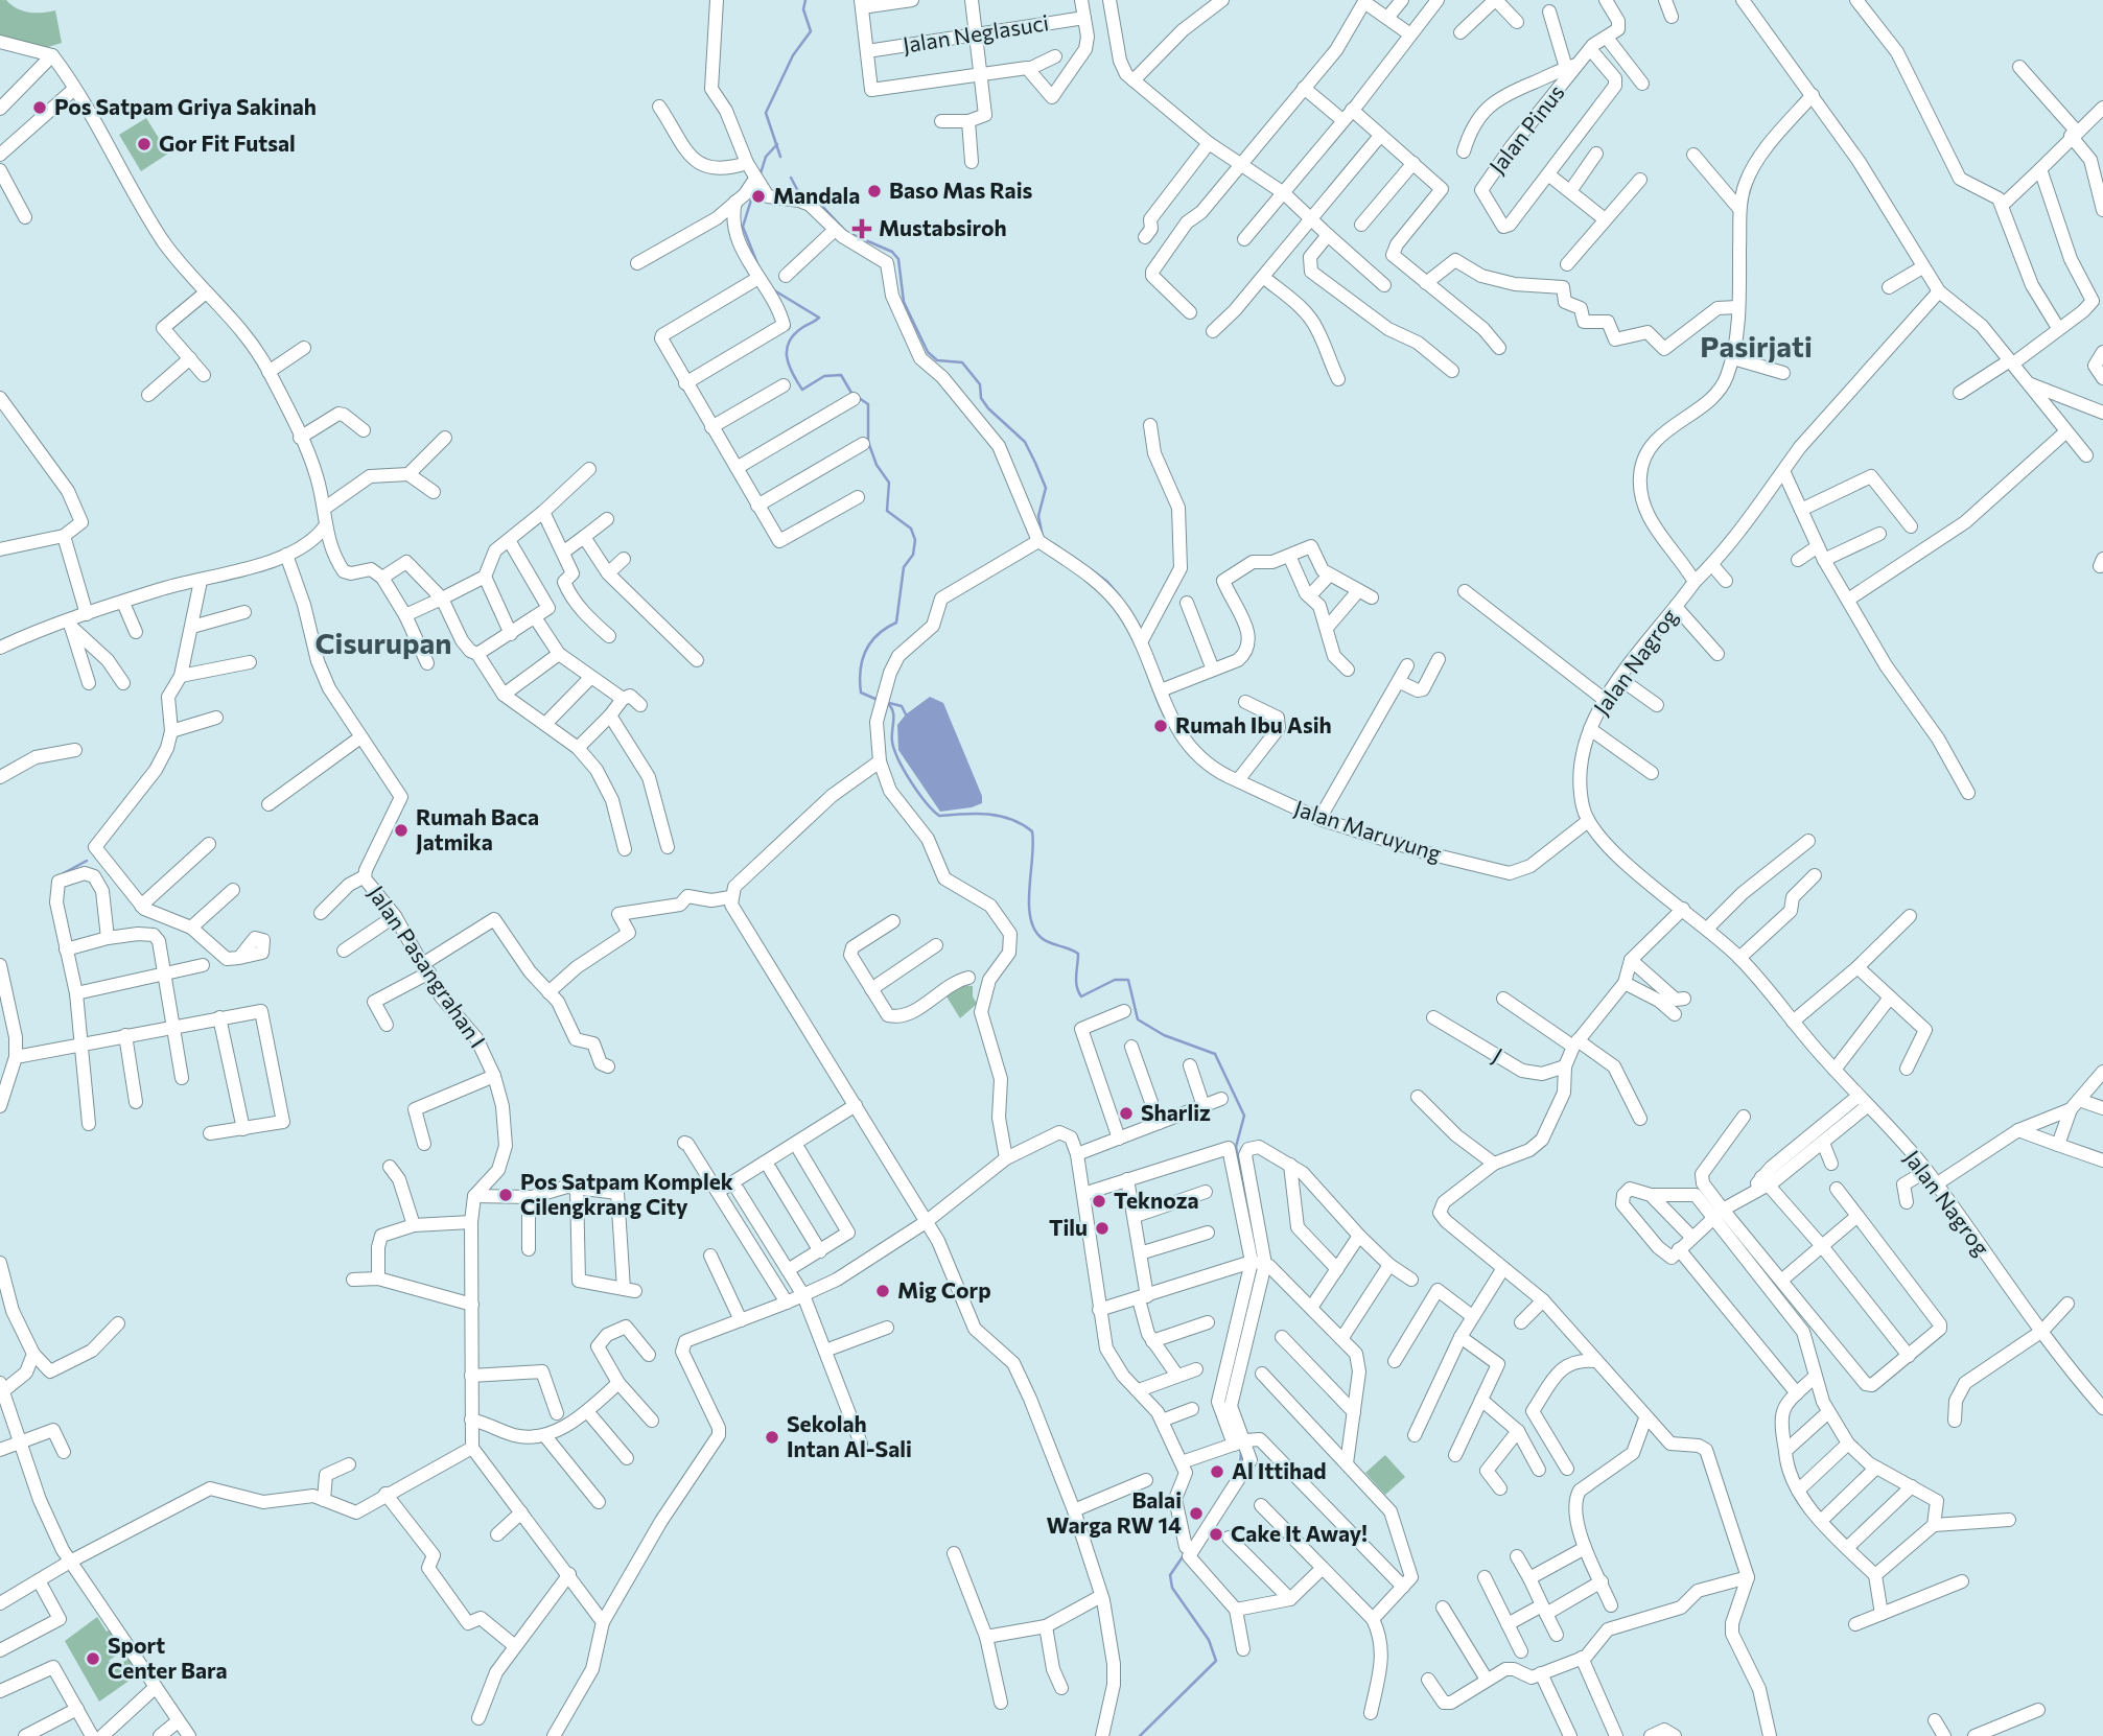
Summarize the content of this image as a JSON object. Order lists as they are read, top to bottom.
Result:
{
  "streets": {
    "street": [
      "Jalan Neglasuci",
      "Jalan Pinus",
      "Jalan Nagrog",
      "Jalan Maruyung",
      "Jalan Pasangrahan I",
      "J"
    ]
  },
  "crossings": [
    ["Jalan Nagrog", "Jalan Maruyung"]
  ],
  "districts": ["Pasirjati", "Cisurupan"],
  "places": {
    "other": [
      "Pos Satpam Griya Sakinah",
      "Gor Fit Futsal",
      "Baso Mas Rais",
      "Mandala",
      "Rumah Ibu Asih",
      "Rumah Baca Jatmika",
      "Sharliz",
      "Pos Satpam Komplek Cilengkrang City",
      "Teknoza",
      "Tilu",
      "Mig Corp",
      "Sekolah Intan Al-Sali",
      "Al Ittihad",
      "Balai Warga RW 14",
      "Cake It Away!",
      "Sport Center Bara"
    ],
    "health": ["Mustabsiroh"]
  }
}
